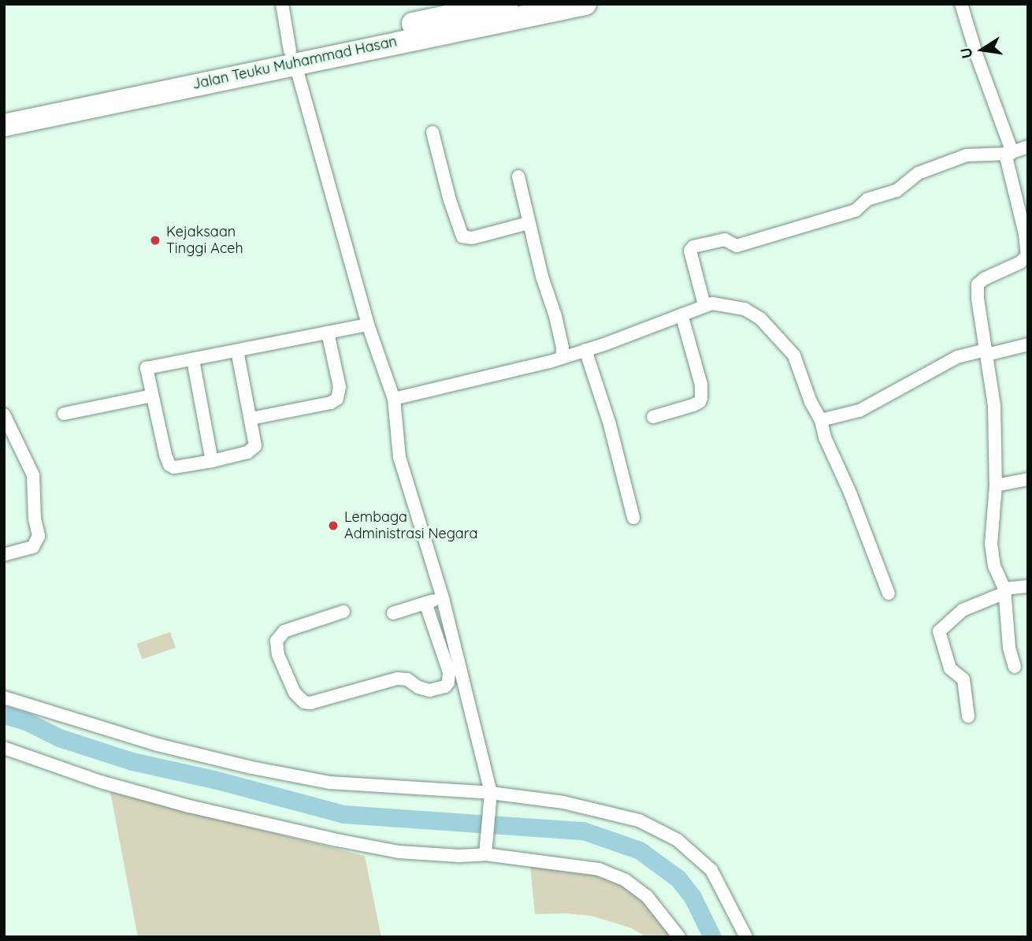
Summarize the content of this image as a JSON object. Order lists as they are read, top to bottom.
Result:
{
  "streets": {
    "highway": ["Jalan Teuku Muhammad Hasan"]
  },
  "places": ["Kejaksaan Tinggi Aceh", "Lembaga Administrasi Negara"],
  "north": "left"
}
